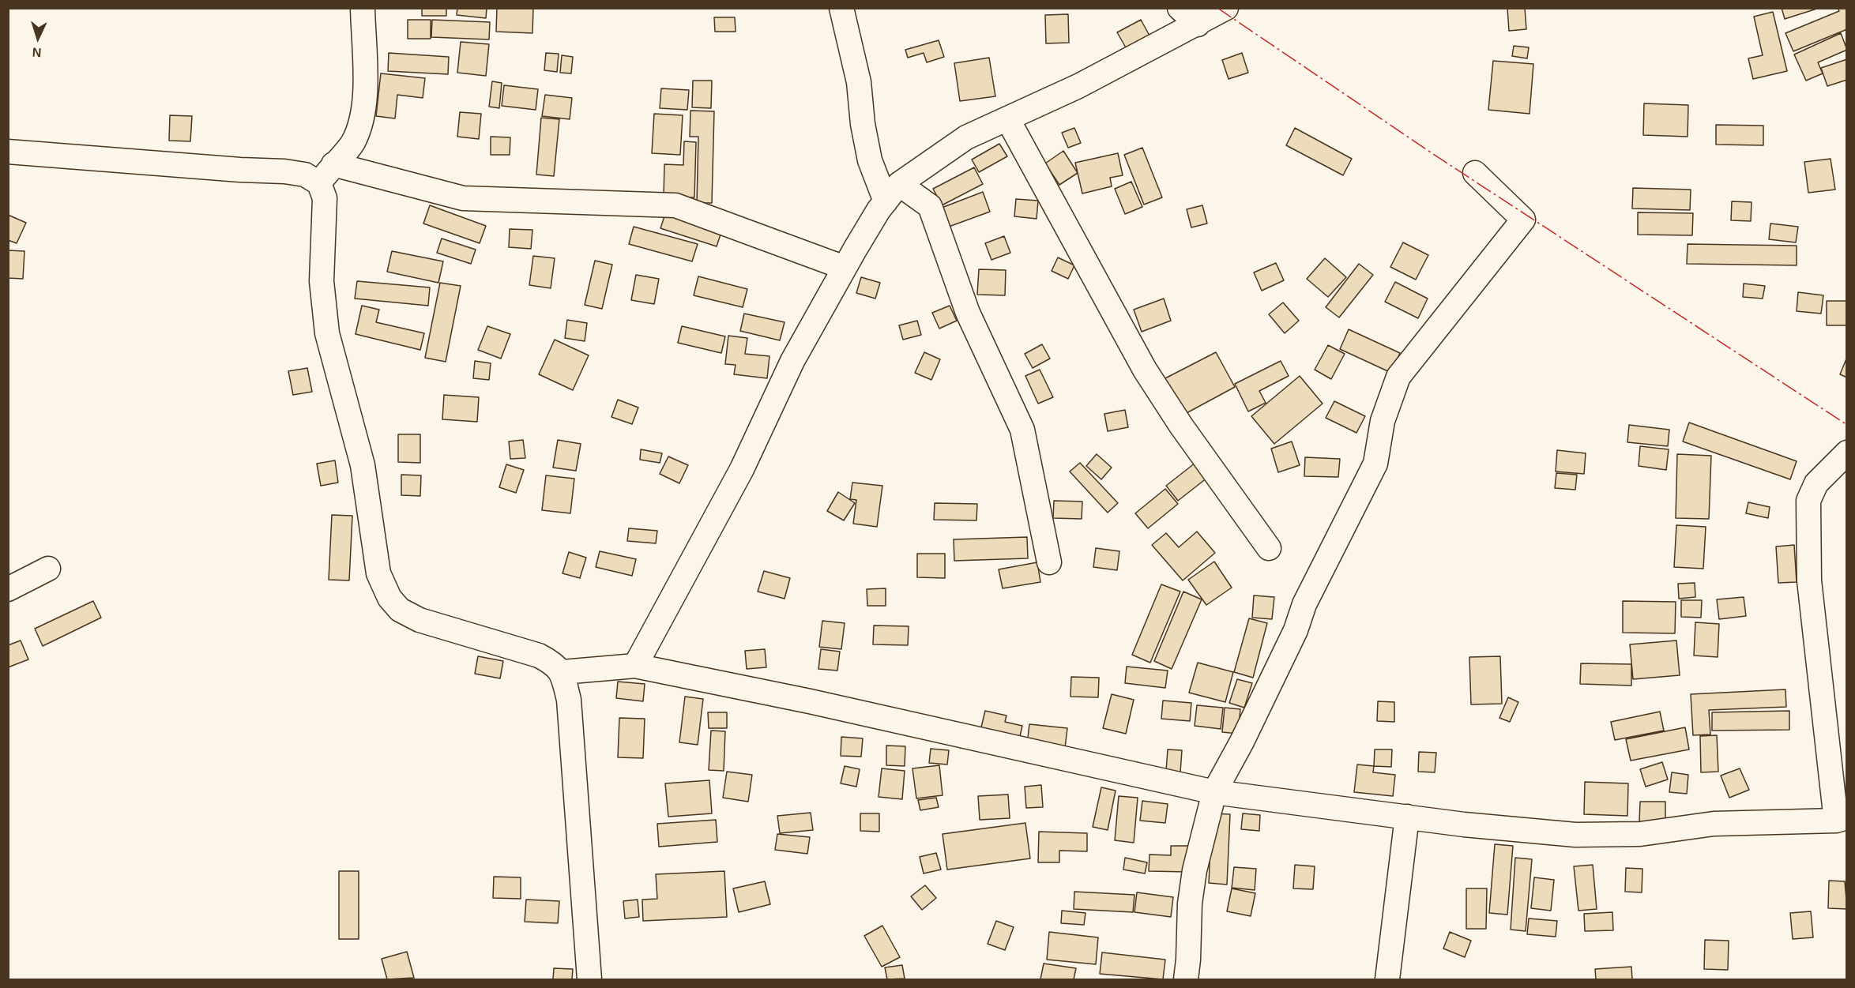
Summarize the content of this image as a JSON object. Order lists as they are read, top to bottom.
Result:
{
  "north": "bottom"
}
